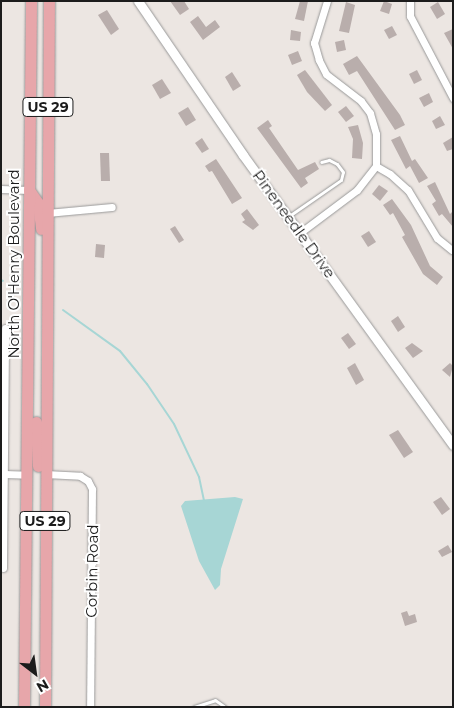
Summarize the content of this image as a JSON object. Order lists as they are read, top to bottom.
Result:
{
  "streets": {
    "highway": ["US 29", "North O'Henry Boulevard"],
    "street": ["Pineneedle Drive", "Corbin Road"]
  },
  "crossings": [
    ["North O'Henry Boulevard", "Corbin Road"]
  ],
  "north": "bottom right"
}
